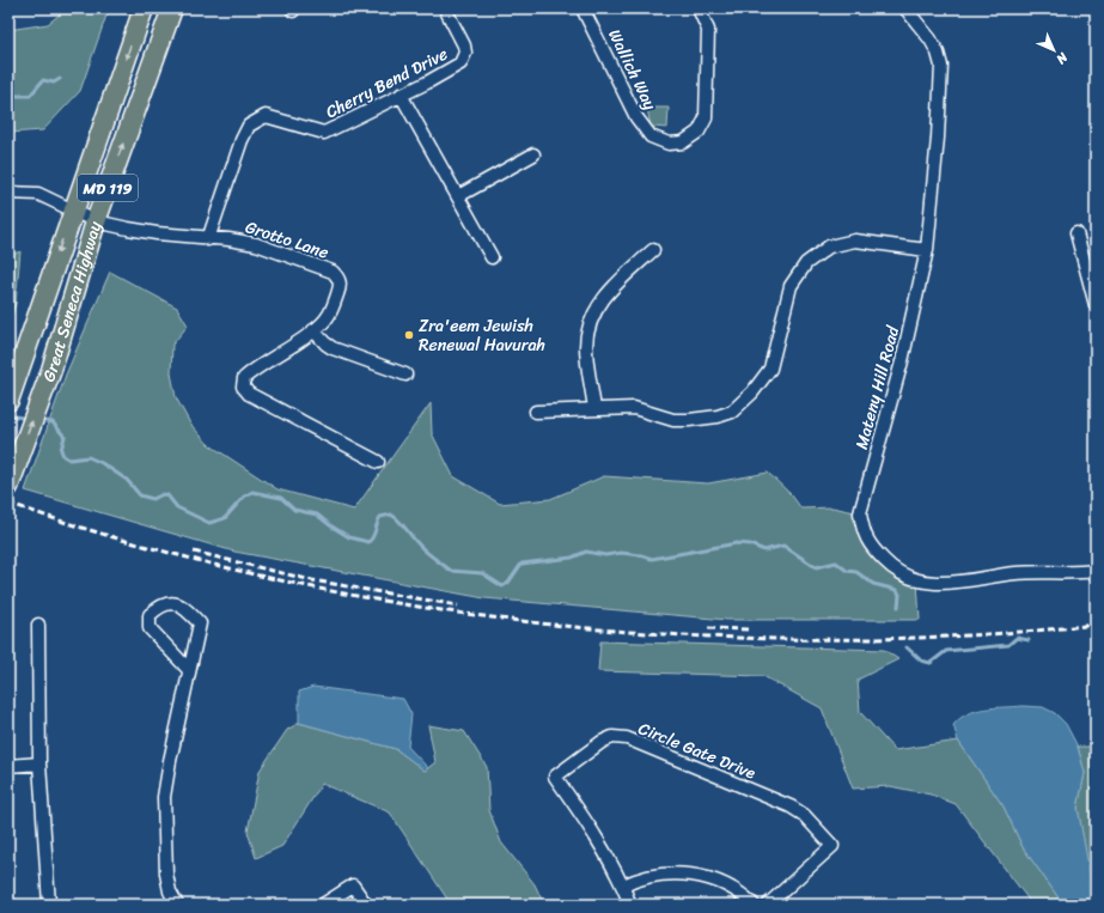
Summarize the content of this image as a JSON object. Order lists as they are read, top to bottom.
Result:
{
  "streets": {
    "main road": ["MD 119", "Great Seneca Highway"],
    "street": [
      "Wallich Way",
      "Cherry Bend Drive",
      "Grotto Lane",
      "Mateny Hill Road",
      "Circle Gate Drive"
    ]
  },
  "crossings": [
    ["Cherry Bend Drive", "Grotto Lane"],
    ["Grotto Lane", "Great Seneca Highway"]
  ],
  "places": ["Zra'eem Jewish Renewal Havurah"],
  "north": "bottom right"
}
